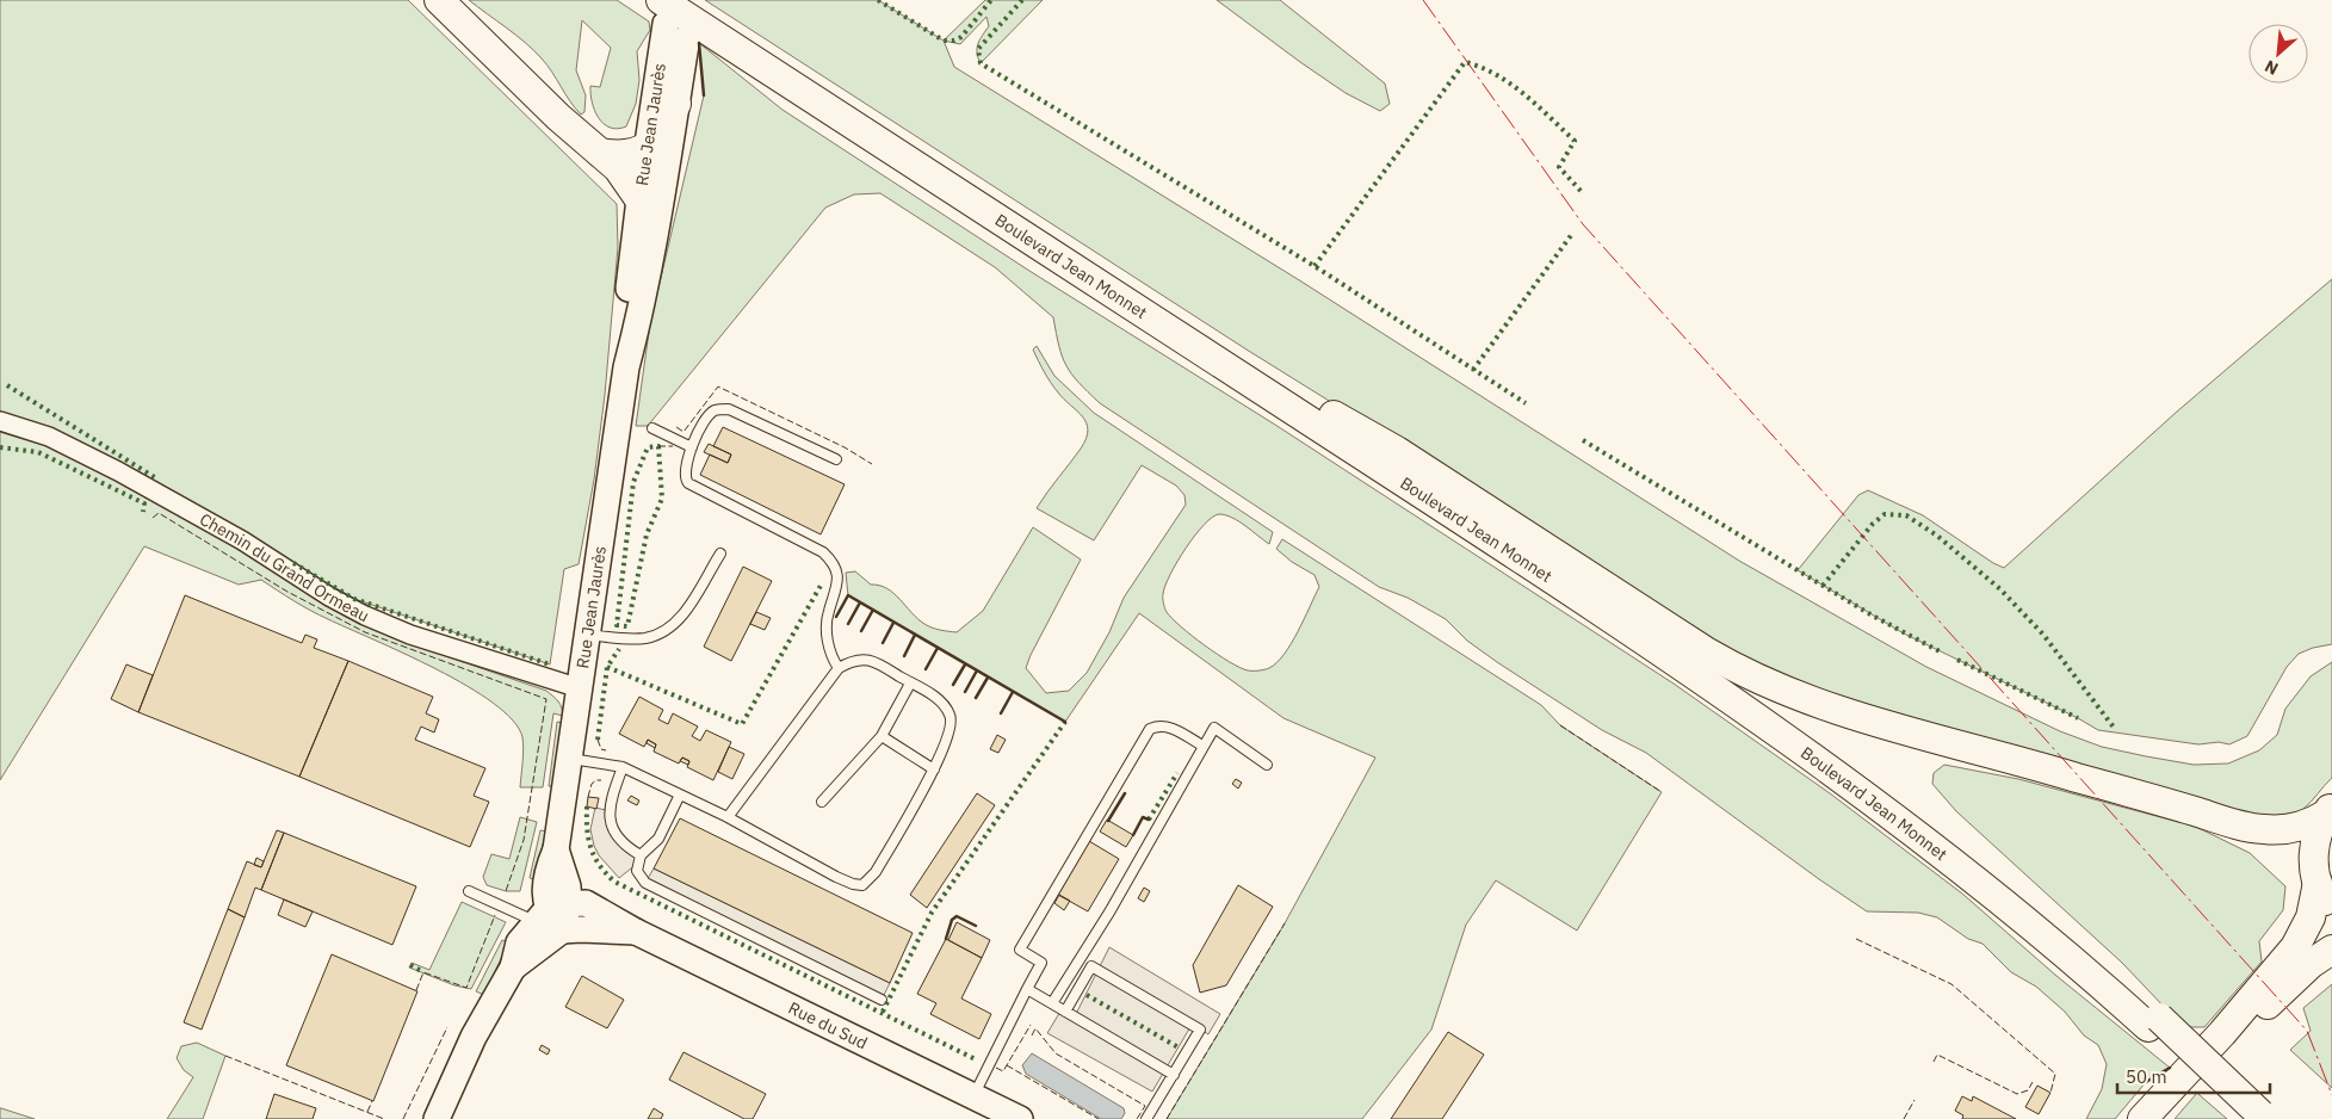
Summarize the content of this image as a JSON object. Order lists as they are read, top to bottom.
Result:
{
  "streets": {
    "main road": ["Boulevard Jean Monnet"],
    "street": ["Rue Jean Jaurès", "Chemin du Grand Ormeau", "Rue du Sud"]
  },
  "crossings": [
    ["Rue Jean Jaurès", "Boulevard Jean Monnet"],
    ["Rue Jean Jaurès", "Chemin du Grand Ormeau"],
    ["Rue Jean Jaurès", "Rue du Sud"]
  ],
  "scale_bar": "50 m",
  "north": "bottom left"
}
